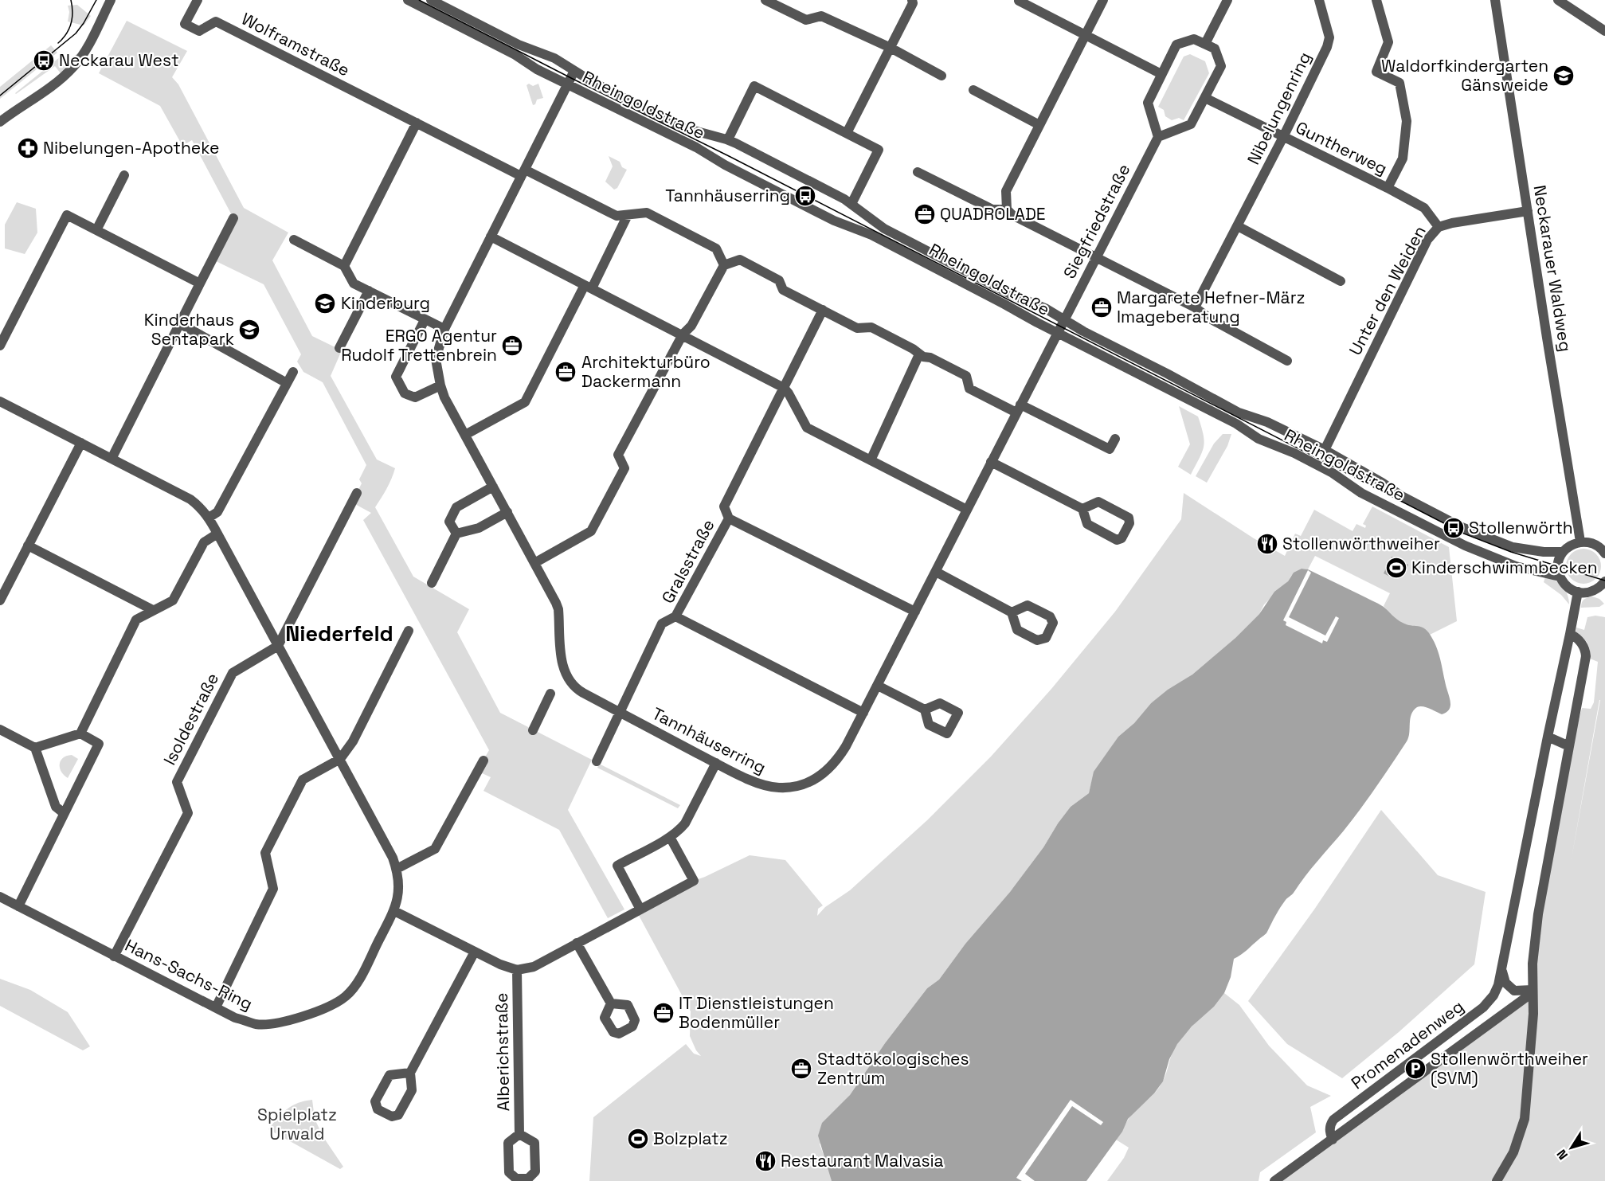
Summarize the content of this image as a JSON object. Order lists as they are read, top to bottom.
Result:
{
  "streets": {
    "street": [
      "Wolframstraße",
      "Rheingoldstraße",
      "Nibelungenring",
      "Guntherweg",
      "Siegfriedstraße",
      "Neckarauer Waldweg",
      "Unter den Weiden",
      "Gralsstraße",
      "Isoldestraße",
      "Tannhäuserring",
      "Hans-Sachs-Ring",
      "Promenadenweg",
      "Alberichstraße"
    ]
  },
  "crossings": [
    ["Wolframstraße", "Tannhäuserring"],
    ["Rheingoldstraße", "Siegfriedstraße"],
    ["Rheingoldstraße", "Unter den Weiden"],
    ["Rheingoldstraße", "Tannhäuserring"],
    ["Nibelungenring", "Guntherweg"],
    ["Guntherweg", "Unter den Weiden"],
    ["Siegfriedstraße", "Tannhäuserring"],
    ["Neckarauer Waldweg", "Unter den Weiden"],
    ["Gralsstraße", "Tannhäuserring"],
    ["Isoldestraße", "Hans-Sachs-Ring"],
    ["Hans-Sachs-Ring", "Alberichstraße"]
  ],
  "districts": ["Niederfeld"],
  "parks": ["Spielplatz Urwald"],
  "places": {
    "bus stop": ["Neckarau West", "Tannhäuserring", "Stollenwörth"],
    "school or university": ["Waldorfkindergarten Gänsweide", "Kinderburg", "Kinderhaus Sentapark"],
    "pharmacy": ["Nibelungen-Apotheke"],
    "office": [
      "QUADROLADE",
      "Margarete Hefner-März Imageberatung",
      "ERGO Agentur Rudolf Trettenbrein",
      "Architekturbüro Dackermann",
      "IT Dienstleistungen Bodenmüller",
      "Stadtökologisches Zentrum"
    ],
    "restaurant": ["Stollenwörthweiher", "Restaurant Malvasia"],
    "sports": ["Kinderschwimmbecken", "Bolzplatz"],
    "parking": ["Stollenwörthweiher (SVM)"]
  },
  "north": "bottom left"
}
